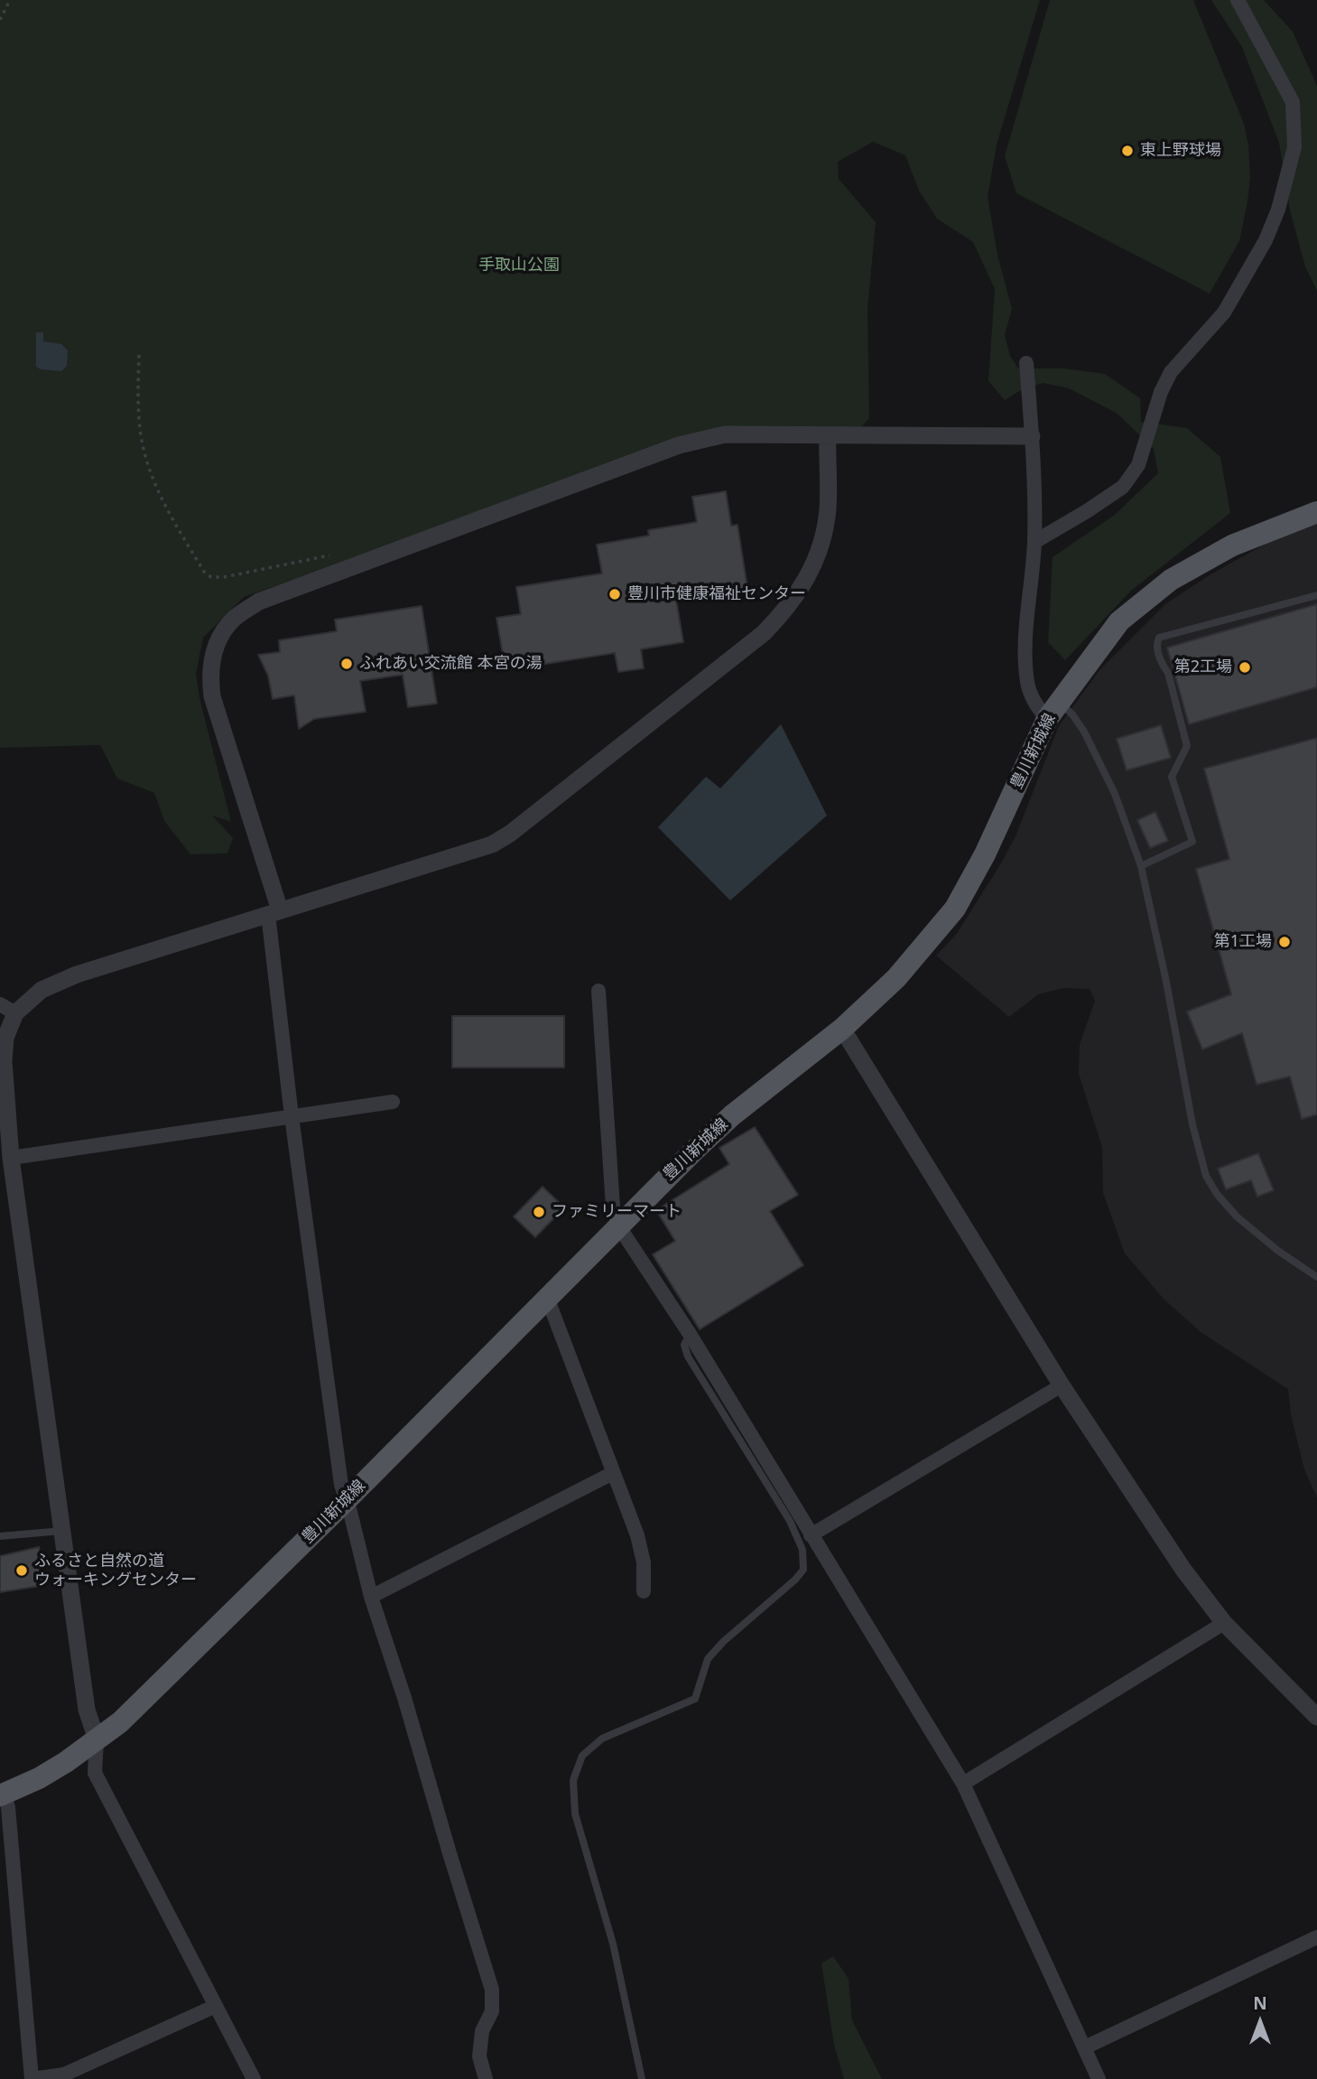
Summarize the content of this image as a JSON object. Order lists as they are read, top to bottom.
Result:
{
  "streets": {
    "main road": ["豊川新城線"]
  },
  "parks": ["手取山公園"],
  "places": [
    "東上野球場",
    "豊川市健康福祉センター",
    "ふれあい交流館 本宮の湯",
    "第2工場",
    "第1工場",
    "ファミリーマート",
    "ふるさと自然の道 ウォーキングセンター"
  ],
  "north": "top"
}
